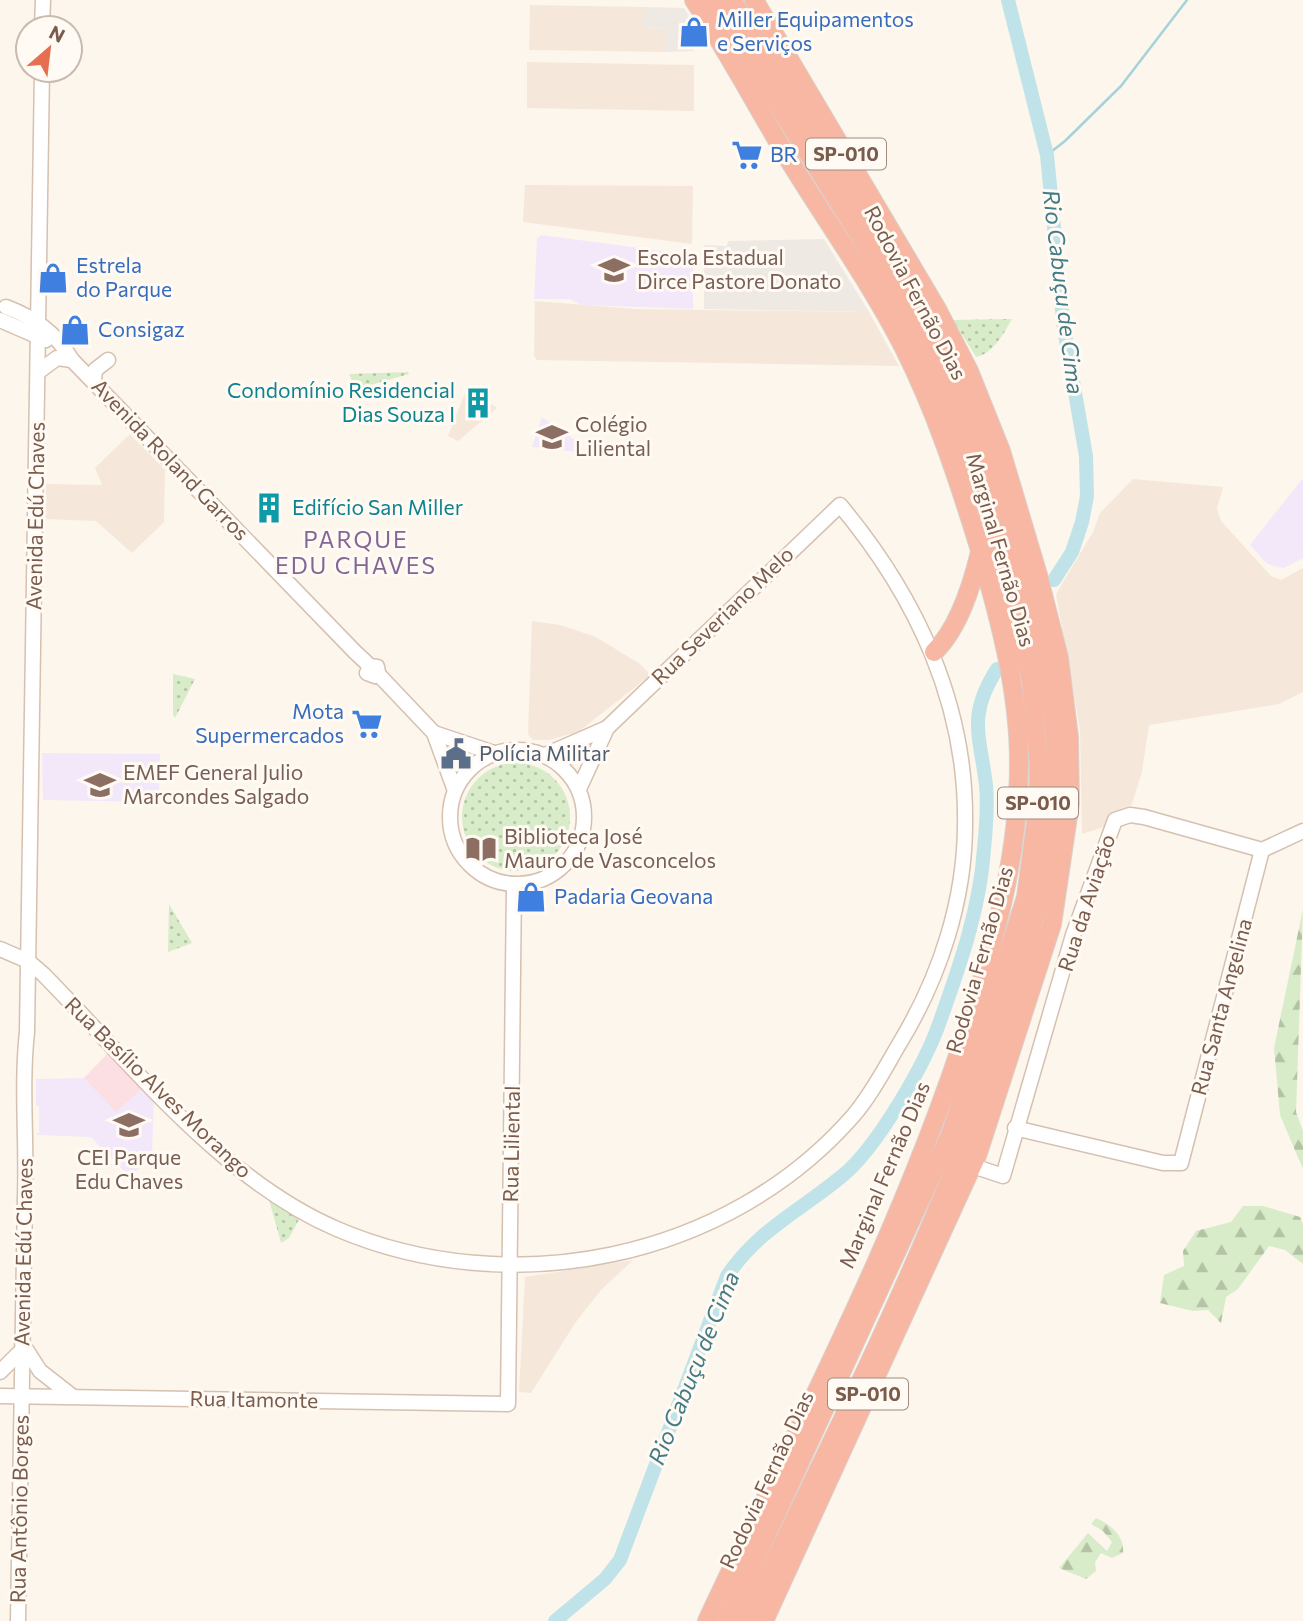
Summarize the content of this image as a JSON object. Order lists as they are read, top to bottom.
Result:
{
  "streets": {
    "highway": ["SP-010", "Rodovia Fernão Dias", "Marginal Fernão Dias"],
    "street": [
      "Avenida Roland Garros",
      "Avenida Edú Chaves",
      "Rua Severiano Melo",
      "Rua da Aviação",
      "Rua Santa Angelina",
      "Rua Basílio Alves Morango",
      "Rua Liliental",
      "Rua Itamonte",
      "Rua Antônio Borges"
    ]
  },
  "crossings": [
    ["Avenida Roland Garros", "Avenida Edú Chaves"],
    ["Avenida Edú Chaves", "Rua Basílio Alves Morango"],
    ["Avenida Edú Chaves", "Rua Itamonte"],
    ["Avenida Edú Chaves", "Rua Antônio Borges"],
    ["Marginal Fernão Dias", "Rua da Aviação"],
    ["Rua Severiano Melo", "Rua Basílio Alves Morango"],
    ["Rua da Aviação", "Rua Santa Angelina"],
    ["Rua Basílio Alves Morango", "Rua Liliental"],
    ["Rua Liliental", "Rua Itamonte"],
    ["Rua Itamonte", "Rua Antônio Borges"]
  ],
  "districts": ["PARQUE EDU CHAVES"],
  "water": ["Rio Cabuçu de Cima"],
  "places": {
    "shop": [
      "Miller Equipamentos e Serviços",
      "Estrela do Parque",
      "Consigaz",
      "Padaria Geovana"
    ],
    "supermarket": ["BR", "Mota Supermercados"],
    "school or university": [
      "Escola Estadual Dirce Pastore Donato",
      "Colégio Liliental",
      "EMEF General Julio Marcondes Salgado",
      "CEI Parque Edu Chaves"
    ],
    "building": ["Condomínio Residencial Dias Souza I", "Edifício San Miller"],
    "public building": ["Polícia Militar"],
    "library": ["Biblioteca José Mauro de Vasconcelos"]
  },
  "north": "top right"
}
